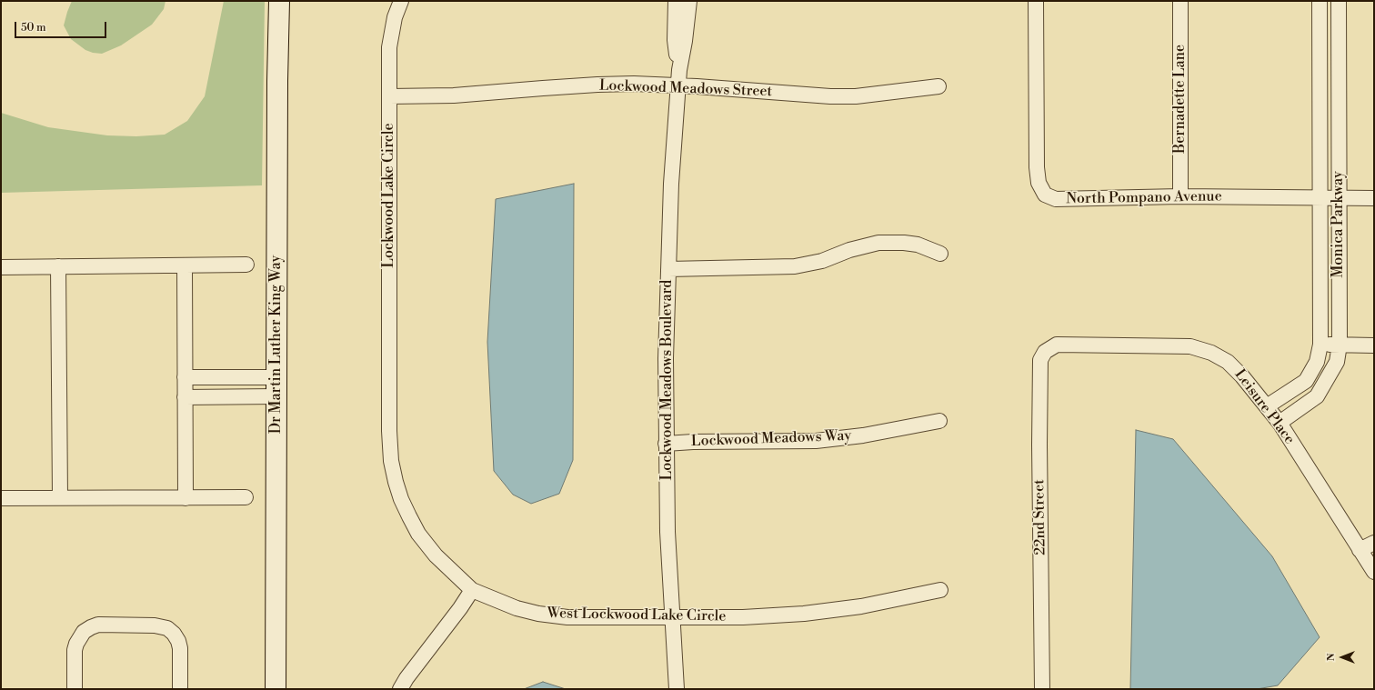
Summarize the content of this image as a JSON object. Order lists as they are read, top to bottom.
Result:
{
  "streets": {
    "street": [
      "Lockwood Meadows Street",
      "Bernadette Lane",
      "Lockwood Lake Circle",
      "North Pompano Avenue",
      "Monica Parkway",
      "Dr Martin Luther King Way",
      "Lockwood Meadows Boulevard",
      "Leisure Place",
      "Lockwood Meadows Way",
      "22nd Street",
      "West Lockwood Lake Circle"
    ]
  },
  "crossings": [
    ["Lockwood Meadows Street", "Lockwood Lake Circle"],
    ["Lockwood Meadows Street", "Lockwood Meadows Boulevard"],
    ["Bernadette Lane", "North Pompano Avenue"],
    ["Lockwood Lake Circle", "West Lockwood Lake Circle"],
    ["North Pompano Avenue", "Monica Parkway"],
    ["Monica Parkway", "Leisure Place"],
    ["Lockwood Meadows Boulevard", "Lockwood Meadows Way"],
    ["Lockwood Meadows Boulevard", "West Lockwood Lake Circle"],
    ["Leisure Place", "22nd Street"]
  ],
  "scale_bar": "50 m",
  "north": "left"
}
